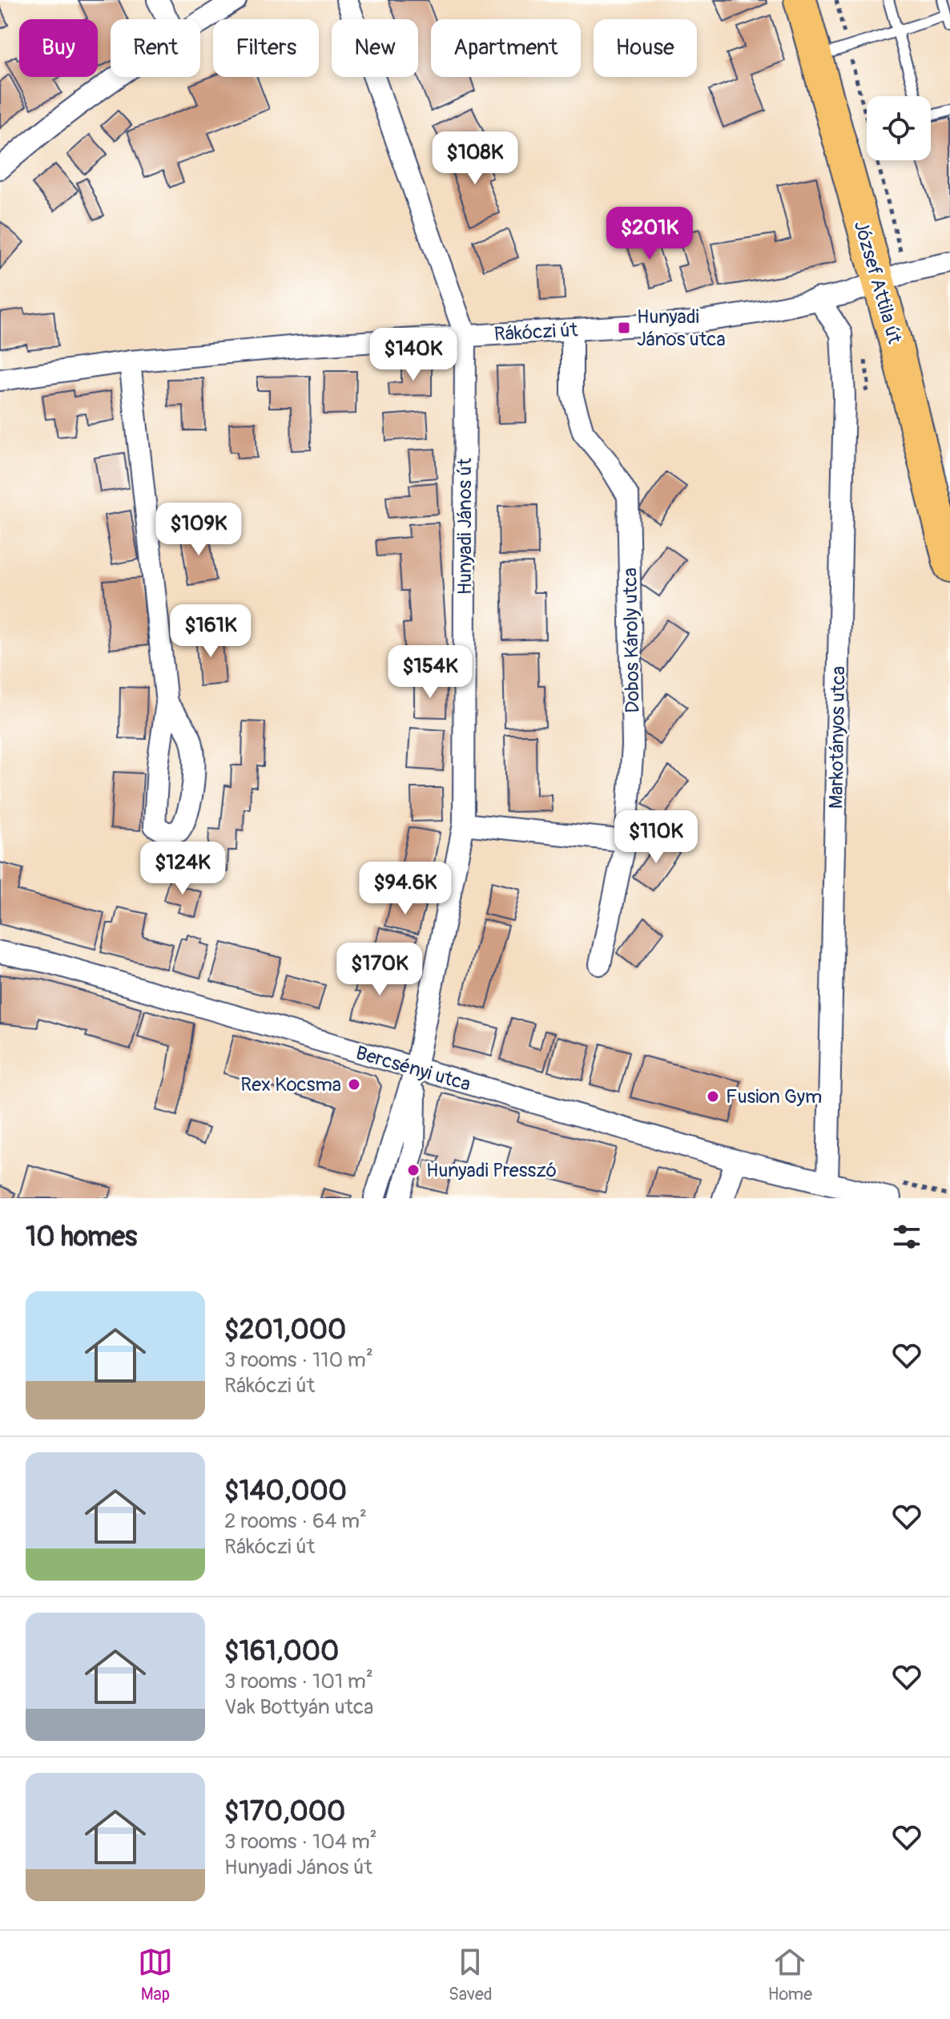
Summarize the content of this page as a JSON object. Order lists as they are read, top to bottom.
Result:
{
  "streets": {
    "main road": ["József Attila út"],
    "street": [
      "Rákóczi út",
      "Hunyadi János út",
      "Dobos Károly utca",
      "Markotányos utca",
      "Bercsényi utca"
    ]
  },
  "crossings": [
    ["József Attila út", "Rákóczi út"],
    ["Rákóczi út", "Hunyadi János út"],
    ["Rákóczi út", "Dobos Károly utca"],
    ["Rákóczi út", "Markotányos utca"],
    ["Hunyadi János út", "Bercsényi utca"],
    ["Markotányos utca", "Bercsényi utca"]
  ],
  "places": {
    "transit": ["Hunyadi János utca"],
    "other": ["Rex Kocsma", "Fusion Gym", "Hunyadi Presszó"]
  },
  "page": {
    "chip": [
      "Buy",
      "Rent",
      "Filters",
      "New",
      "Apartment",
      "House"
    ],
    "price": [
      "$108K",
      "$201K",
      "$140K",
      "$109K",
      "$161K",
      "$154K",
      "$110K",
      "$124K",
      "$94.6K",
      "$170K"
    ],
    "heading": "10 homes",
    "list": [
      {
        "name": "$201,000",
        "note": "3 rooms · 110 m² · Rákóczi út"
      },
      {
        "name": "$140,000",
        "note": "2 rooms · 64 m² · Rákóczi út"
      },
      {
        "name": "$161,000",
        "note": "3 rooms · 101 m² · Vak Bottyán utca"
      },
      {
        "name": "$170,000",
        "note": "3 rooms · 104 m² · Hunyadi János út"
      }
    ],
    "tabs": ["Map", "Saved", "Home"]
  }
}
